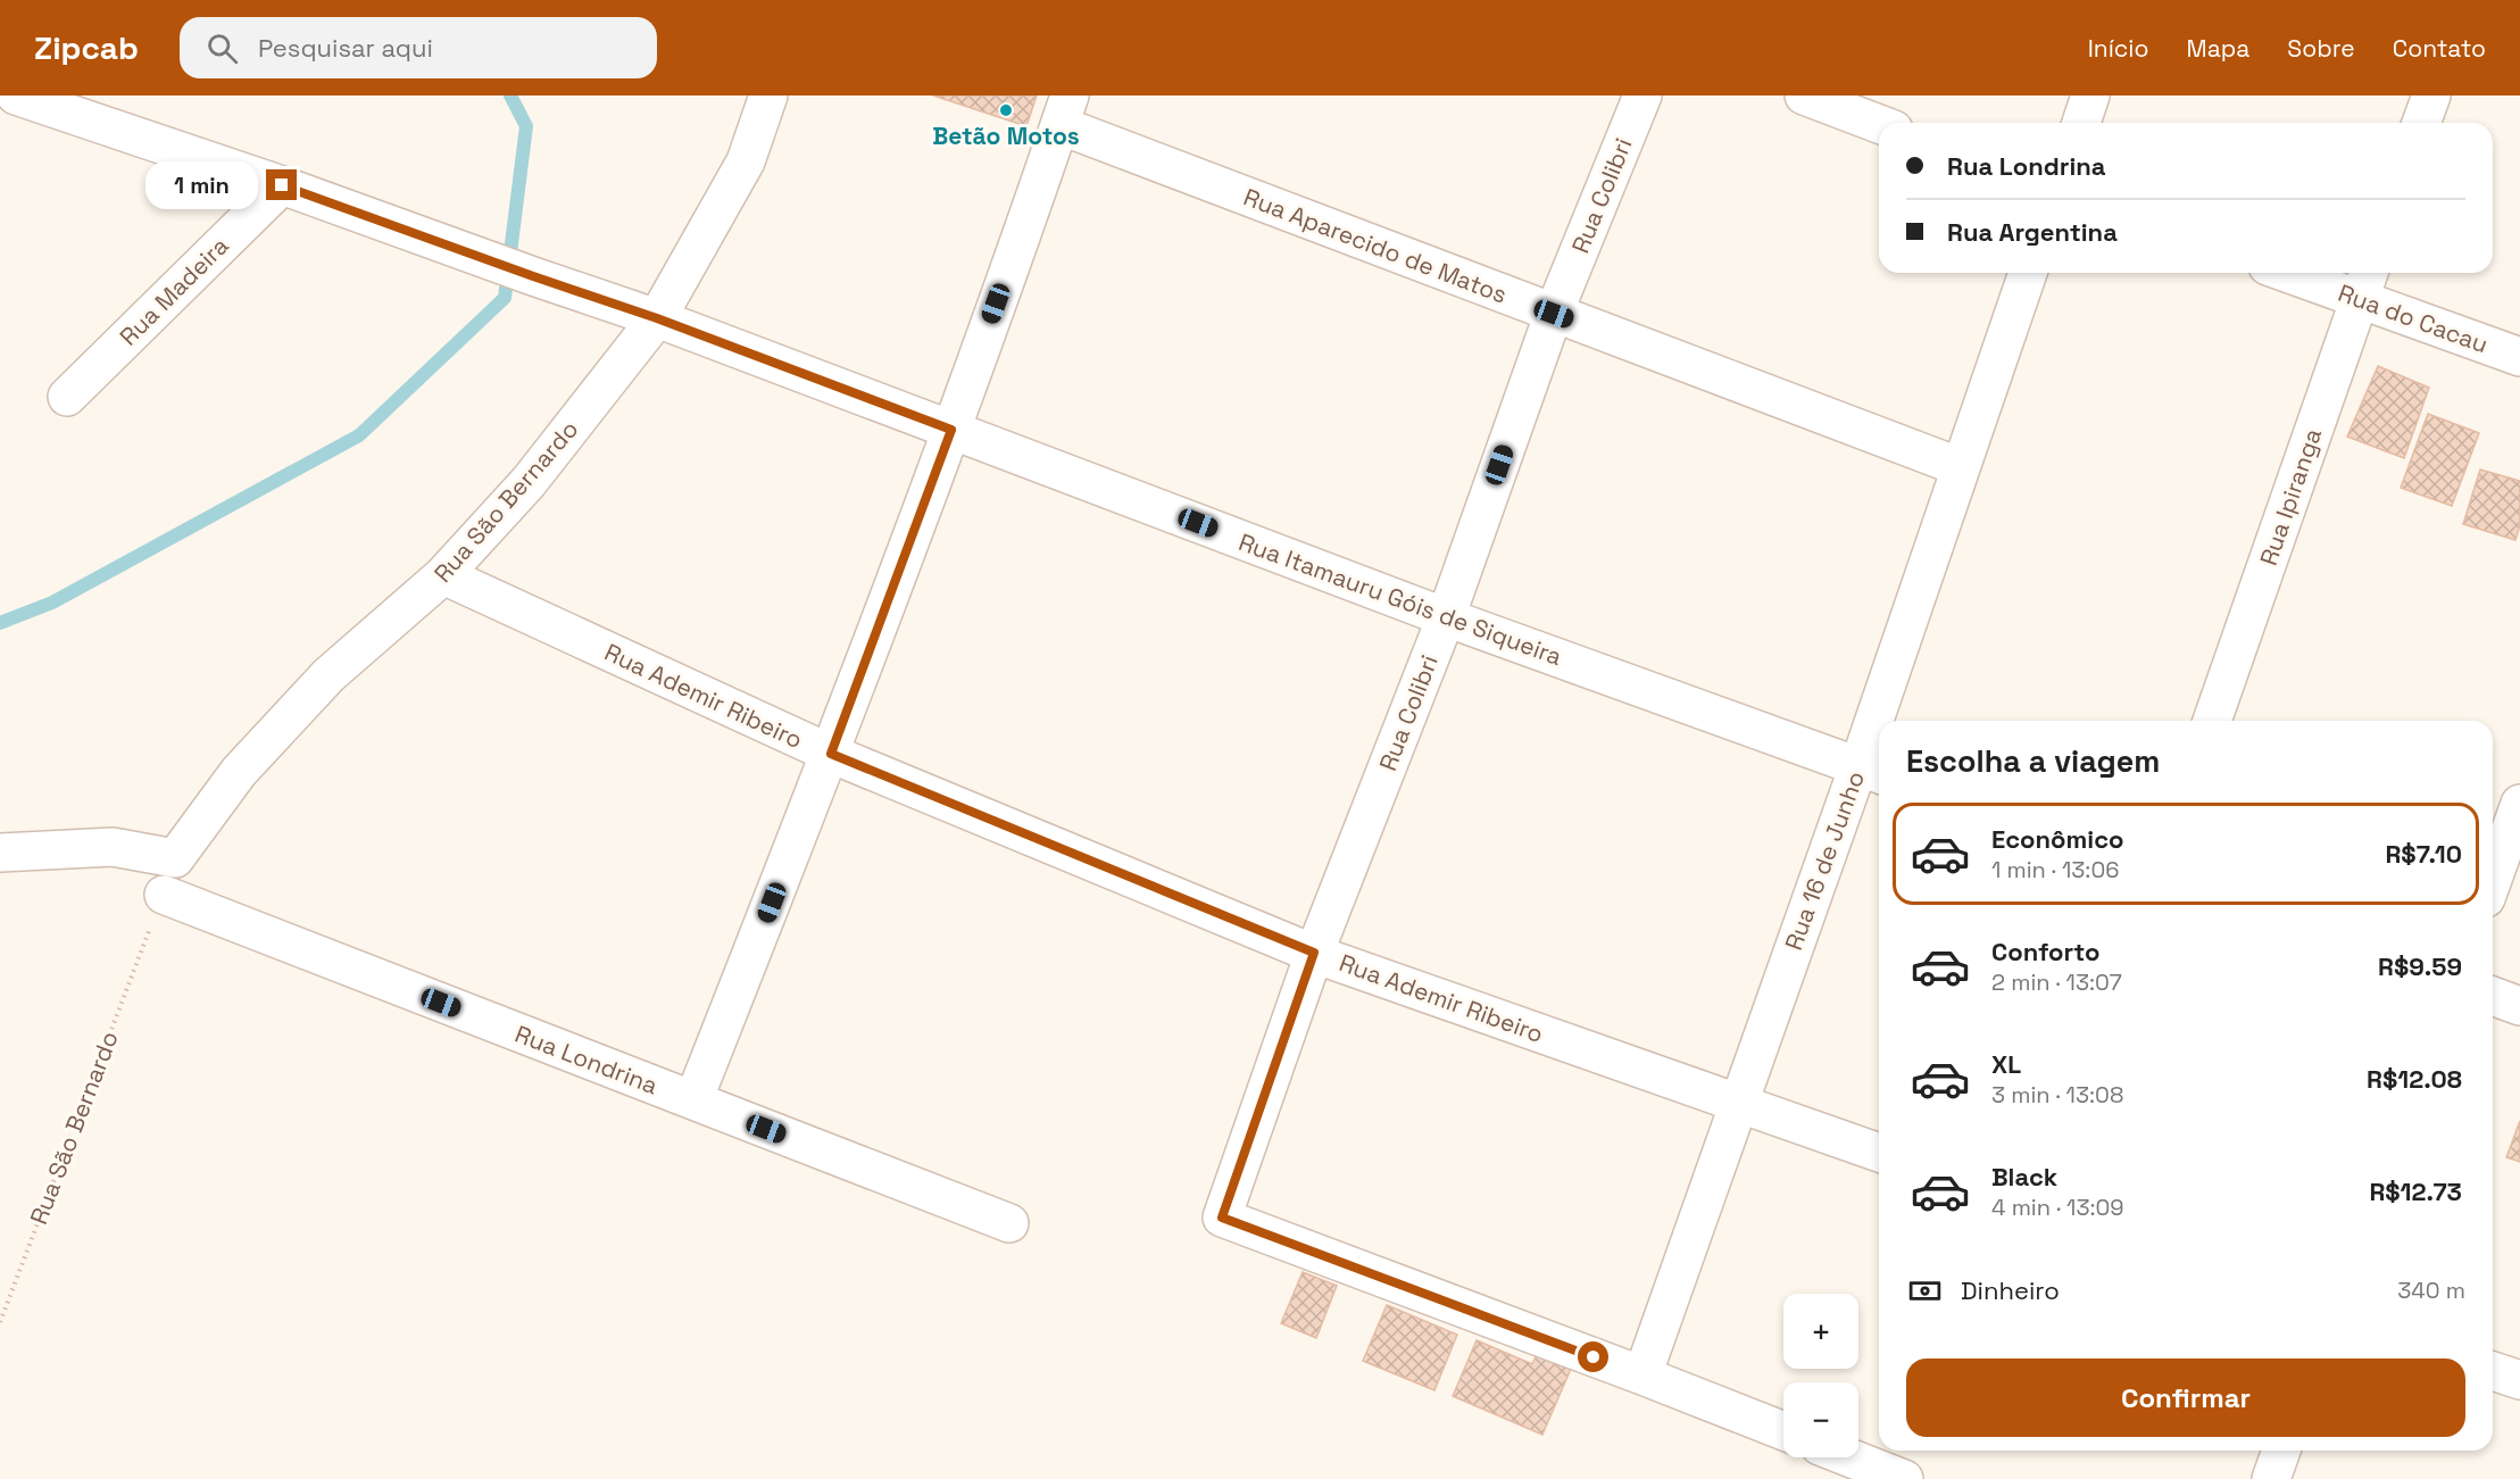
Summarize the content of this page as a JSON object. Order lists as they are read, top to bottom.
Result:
{
  "streets": {
    "street": [
      "Rua Colibri",
      "Rua Aparecido de Matos",
      "Rua Madeira",
      "Rua do Cacau",
      "Rua Ipiranga",
      "Rua São Bernardo",
      "Rua Itamauru Góis de Siqueira",
      "Rua Ademir Ribeiro",
      "Rua 16 de Junho",
      "Rua Londrina"
    ]
  },
  "crossings": [
    ["Rua Colibri", "Rua Aparecido de Matos"],
    ["Rua Colibri", "Rua Itamauru Góis de Siqueira"],
    ["Rua Colibri", "Rua Ademir Ribeiro"],
    ["Rua Colibri", "Rua 16 de Junho"],
    ["Rua Aparecido de Matos", "Rua 16 de Junho"],
    ["Rua Madeira", "Rua Itamauru Góis de Siqueira"],
    ["Rua do Cacau", "Rua Ipiranga"],
    ["Rua São Bernardo", "Rua Itamauru Góis de Siqueira"],
    ["Rua São Bernardo", "Rua Ademir Ribeiro"],
    ["Rua Itamauru Góis de Siqueira", "Rua 16 de Junho"],
    ["Rua Ademir Ribeiro", "Rua 16 de Junho"]
  ],
  "places": ["Betão Motos"],
  "page": {
    "header": "Zipcab",
    "search": "Pesquisar aqui",
    "nav": [
      "Início",
      "Mapa",
      "Sobre",
      "Contato"
    ],
    "banner": ["Rua Londrina", "Rua Argentina"],
    "bubble": "1 min",
    "heading": "Escolha a viagem",
    "list": [
      {
        "name": "Econômico",
        "note": "1 min · 13:06",
        "value": "R$7.10"
      },
      {
        "name": "Conforto",
        "note": "2 min · 13:07",
        "value": "R$9.59"
      },
      {
        "name": "XL",
        "note": "3 min · 13:08",
        "value": "R$12.08"
      },
      {
        "name": "Black",
        "note": "4 min · 13:09",
        "value": "R$12.73"
      }
    ],
    "pay": ["Dinheiro", "340 m"],
    "map_buttons": ["+", "−"],
    "buttons": "Confirmar"
  }
}
